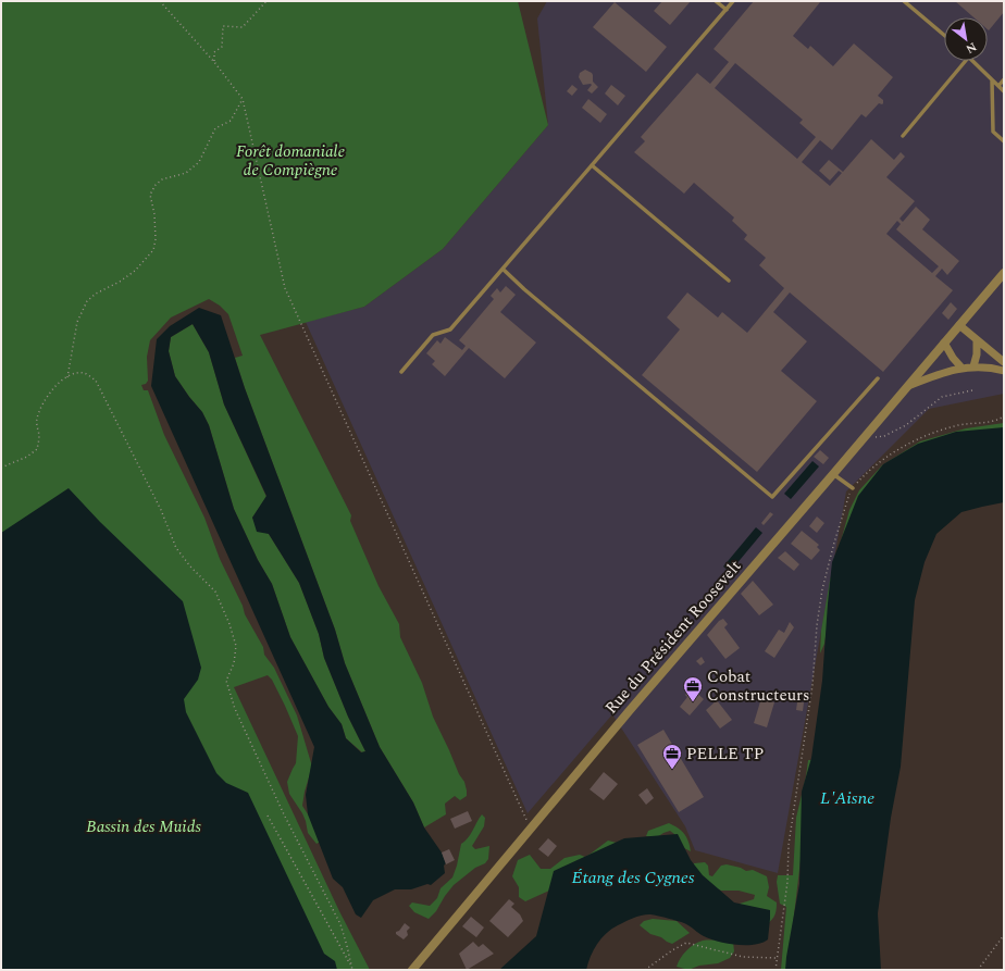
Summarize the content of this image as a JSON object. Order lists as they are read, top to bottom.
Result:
{
  "streets": {
    "street": ["Rue du Président Roosevelt"]
  },
  "water": ["L'Aisne", "Étang des Cygnes"],
  "parks": ["Forêt domaniale de Compiègne", "Bassin des Muids"],
  "places": {
    "office": ["Cobat Constructeurs", "PELLE TP"]
  },
  "north": "bottom right"
}
